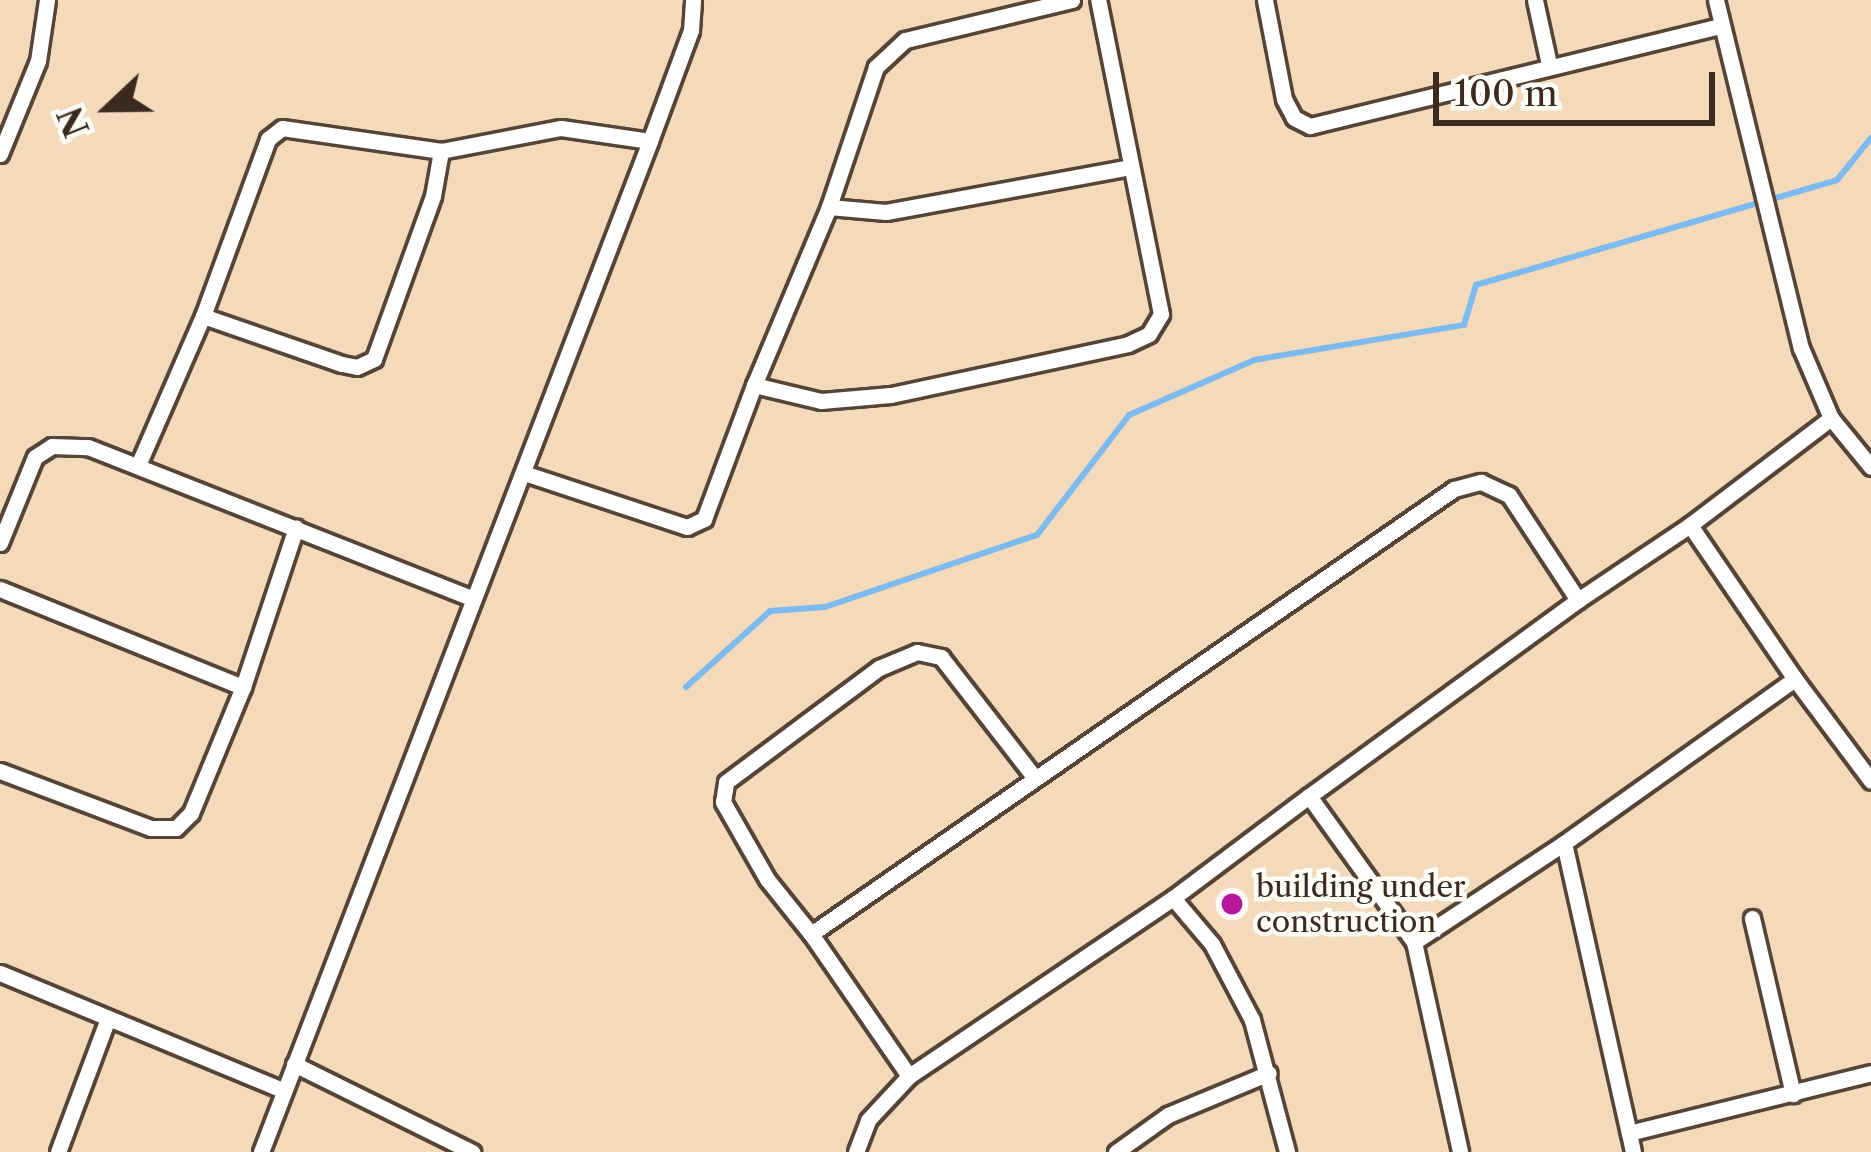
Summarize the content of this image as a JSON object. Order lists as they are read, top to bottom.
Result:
{
  "places": ["building under construction"],
  "scale_bar": "100 m",
  "north": "left"
}
